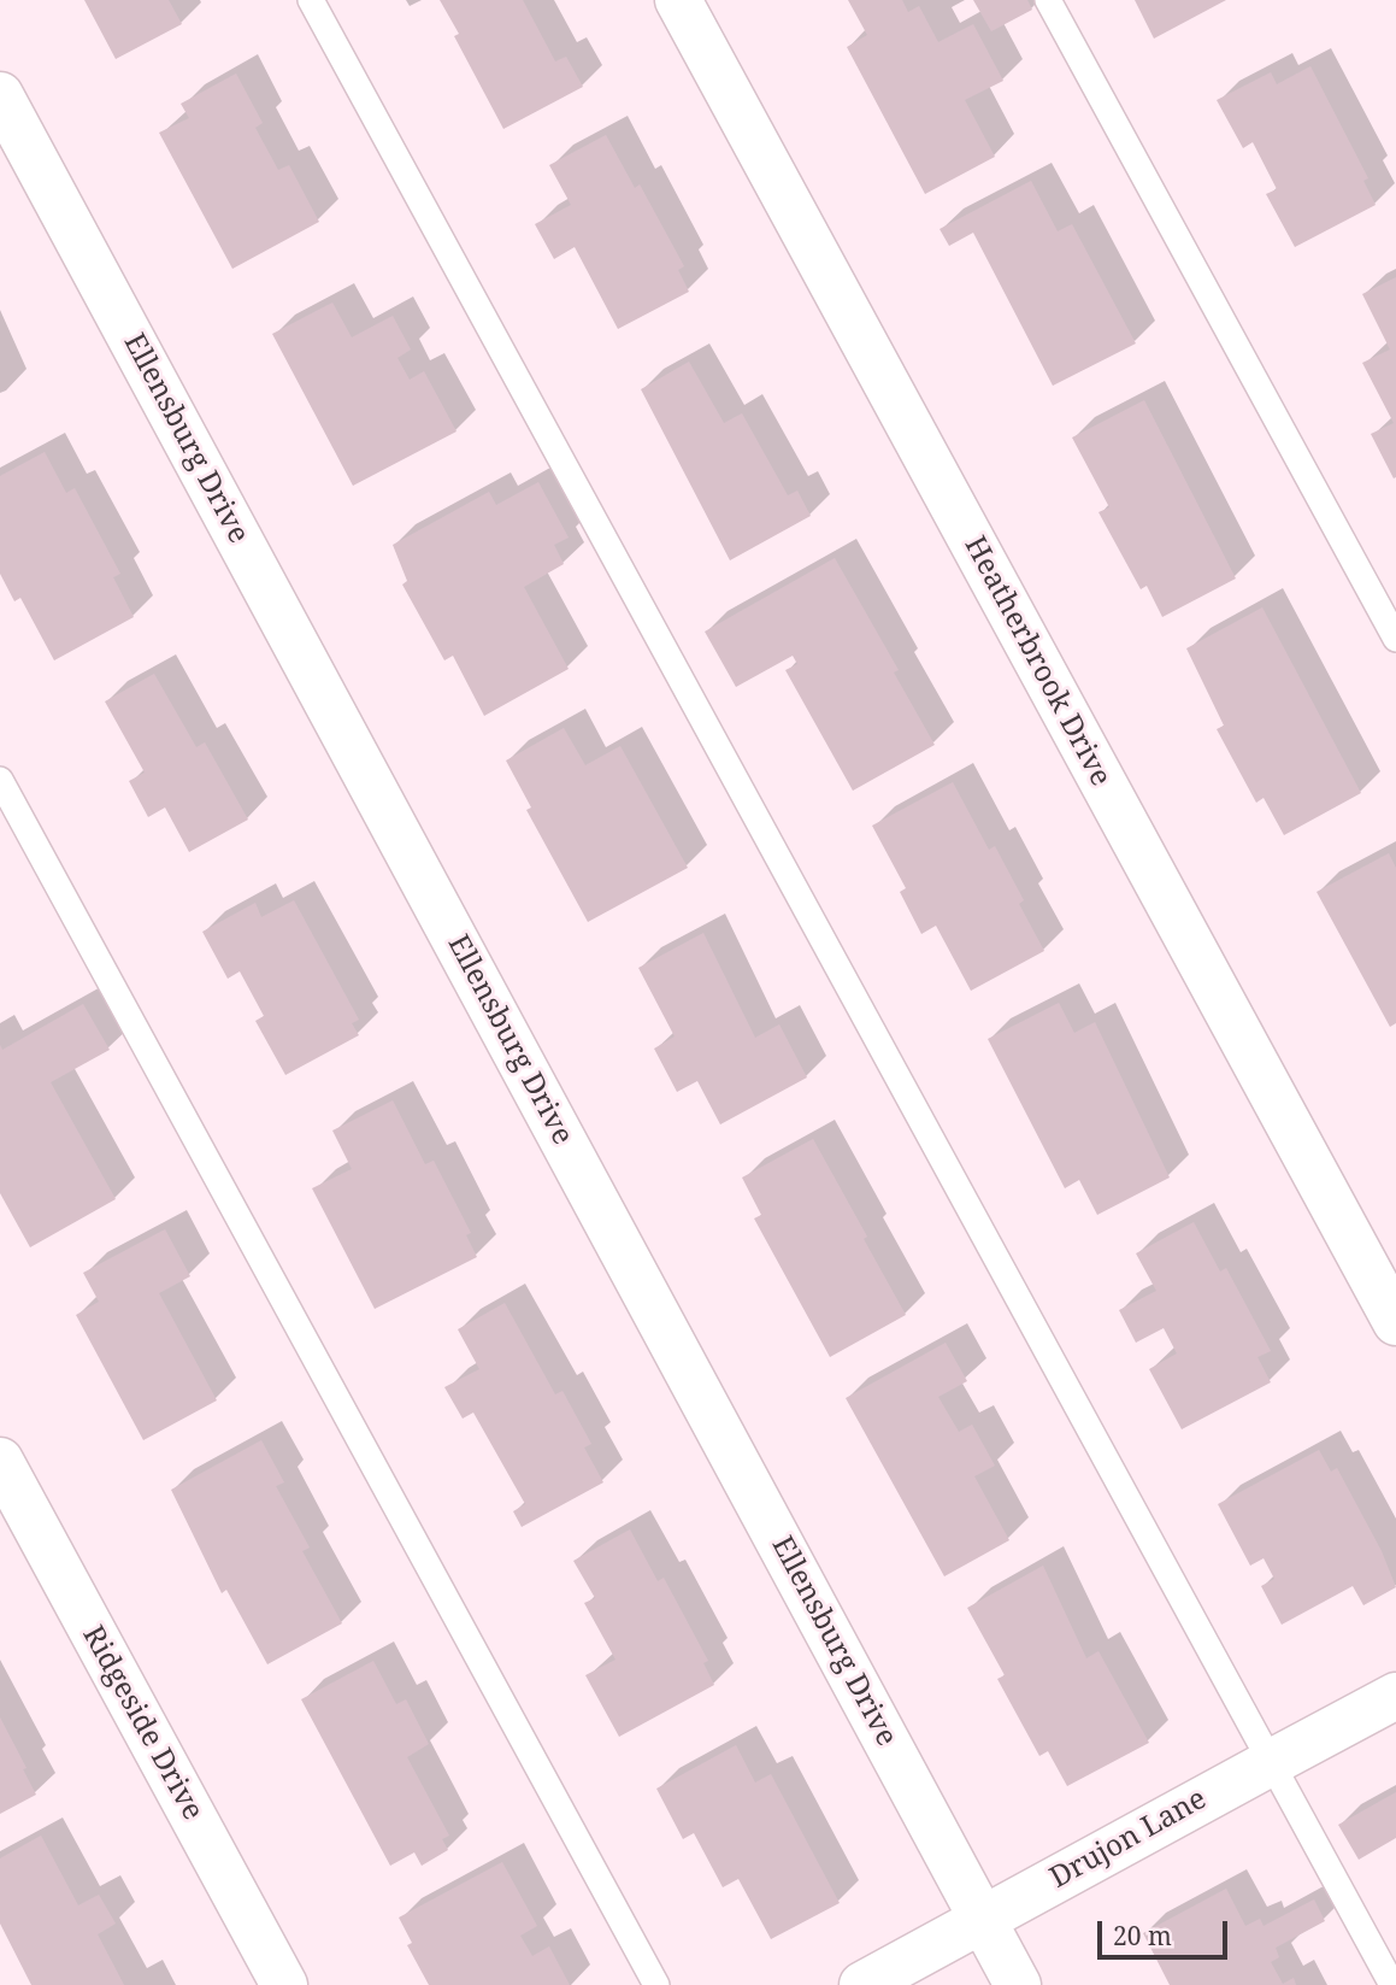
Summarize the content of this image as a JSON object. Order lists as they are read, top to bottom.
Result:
{
  "streets": {
    "street": [
      "Ellensburg Drive",
      "Heatherbrook Drive",
      "Ridgeside Drive",
      "Drujon Lane"
    ]
  },
  "crossings": [
    ["Ellensburg Drive", "Drujon Lane"]
  ],
  "scale_bar": "20 m"
}
